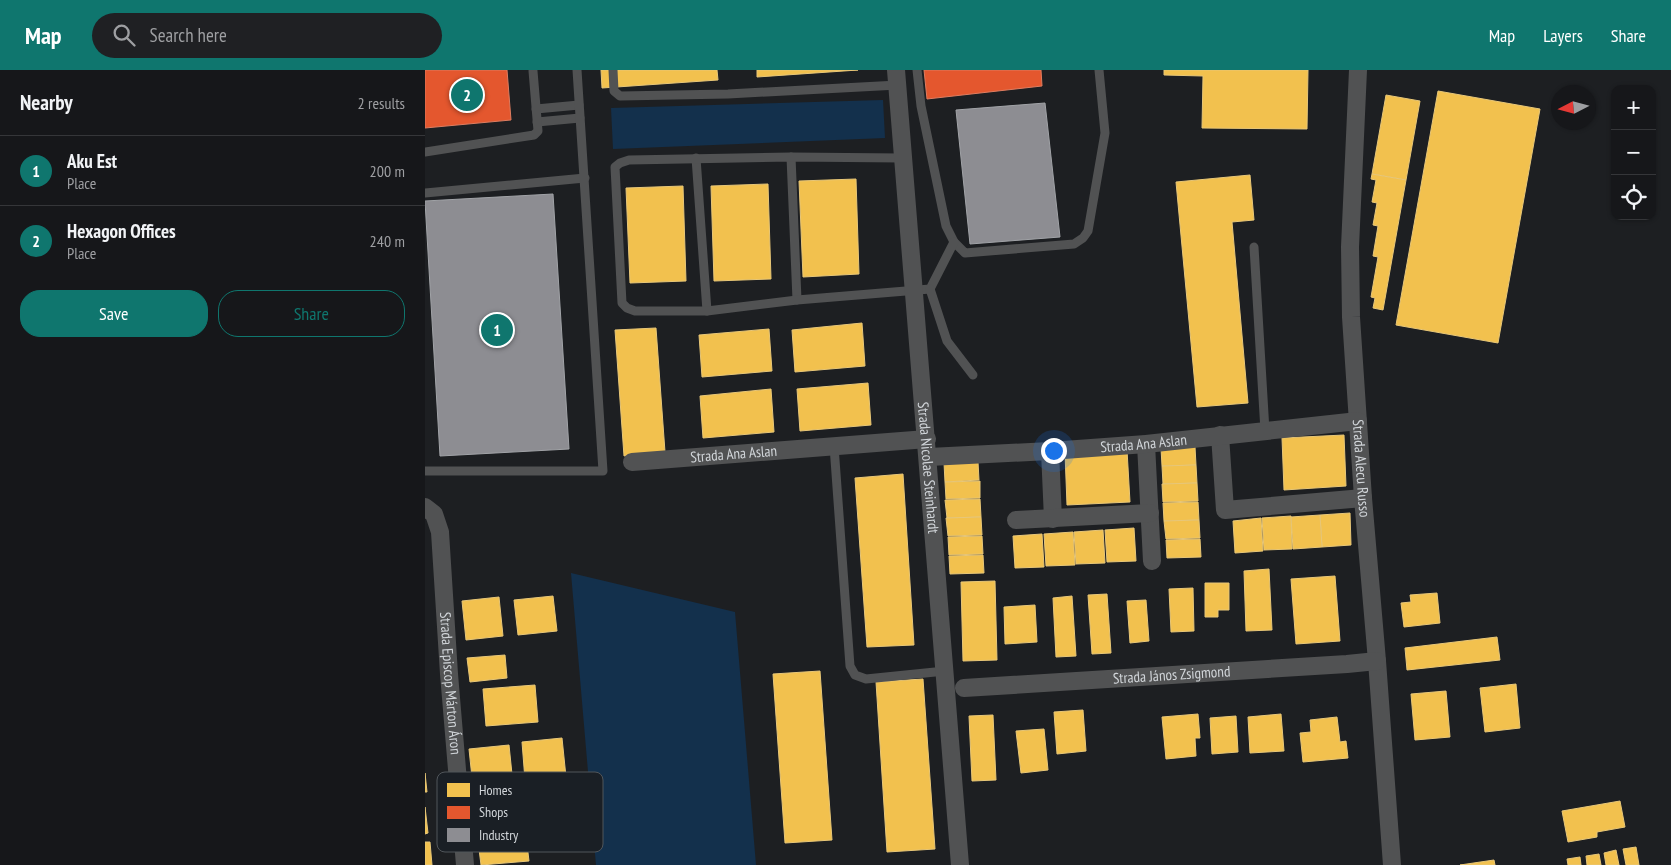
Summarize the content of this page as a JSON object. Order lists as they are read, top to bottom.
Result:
{
  "streets": {
    "street": [
      "Strada Ana Aslan",
      "Strada Nicolae Steinhardt",
      "Strada Alecu Russo",
      "Strada János Zsigmond",
      "Strada Episcop Márton Áron"
    ]
  },
  "crossings": [
    ["Strada Ana Aslan", "Strada Nicolae Steinhardt"],
    ["Strada Ana Aslan", "Strada Alecu Russo"],
    ["Strada Alecu Russo", "Strada János Zsigmond"]
  ],
  "legend": ["Homes", "Shops", "Industry"],
  "north": "left",
  "page": {
    "header": "Map",
    "search": "Search here",
    "nav": ["Map", "Layers", "Share"],
    "heading": ["Nearby", "2 results"],
    "pins": ["2", "1"],
    "map_buttons": ["+", "−"],
    "list": [
      {
        "mark": "1",
        "name": "Aku Est",
        "note": "Place",
        "value": "200 m"
      },
      {
        "mark": "2",
        "name": "Hexagon Offices",
        "note": "Place",
        "value": "240 m"
      }
    ],
    "buttons": ["Save", "Share"]
  }
}
